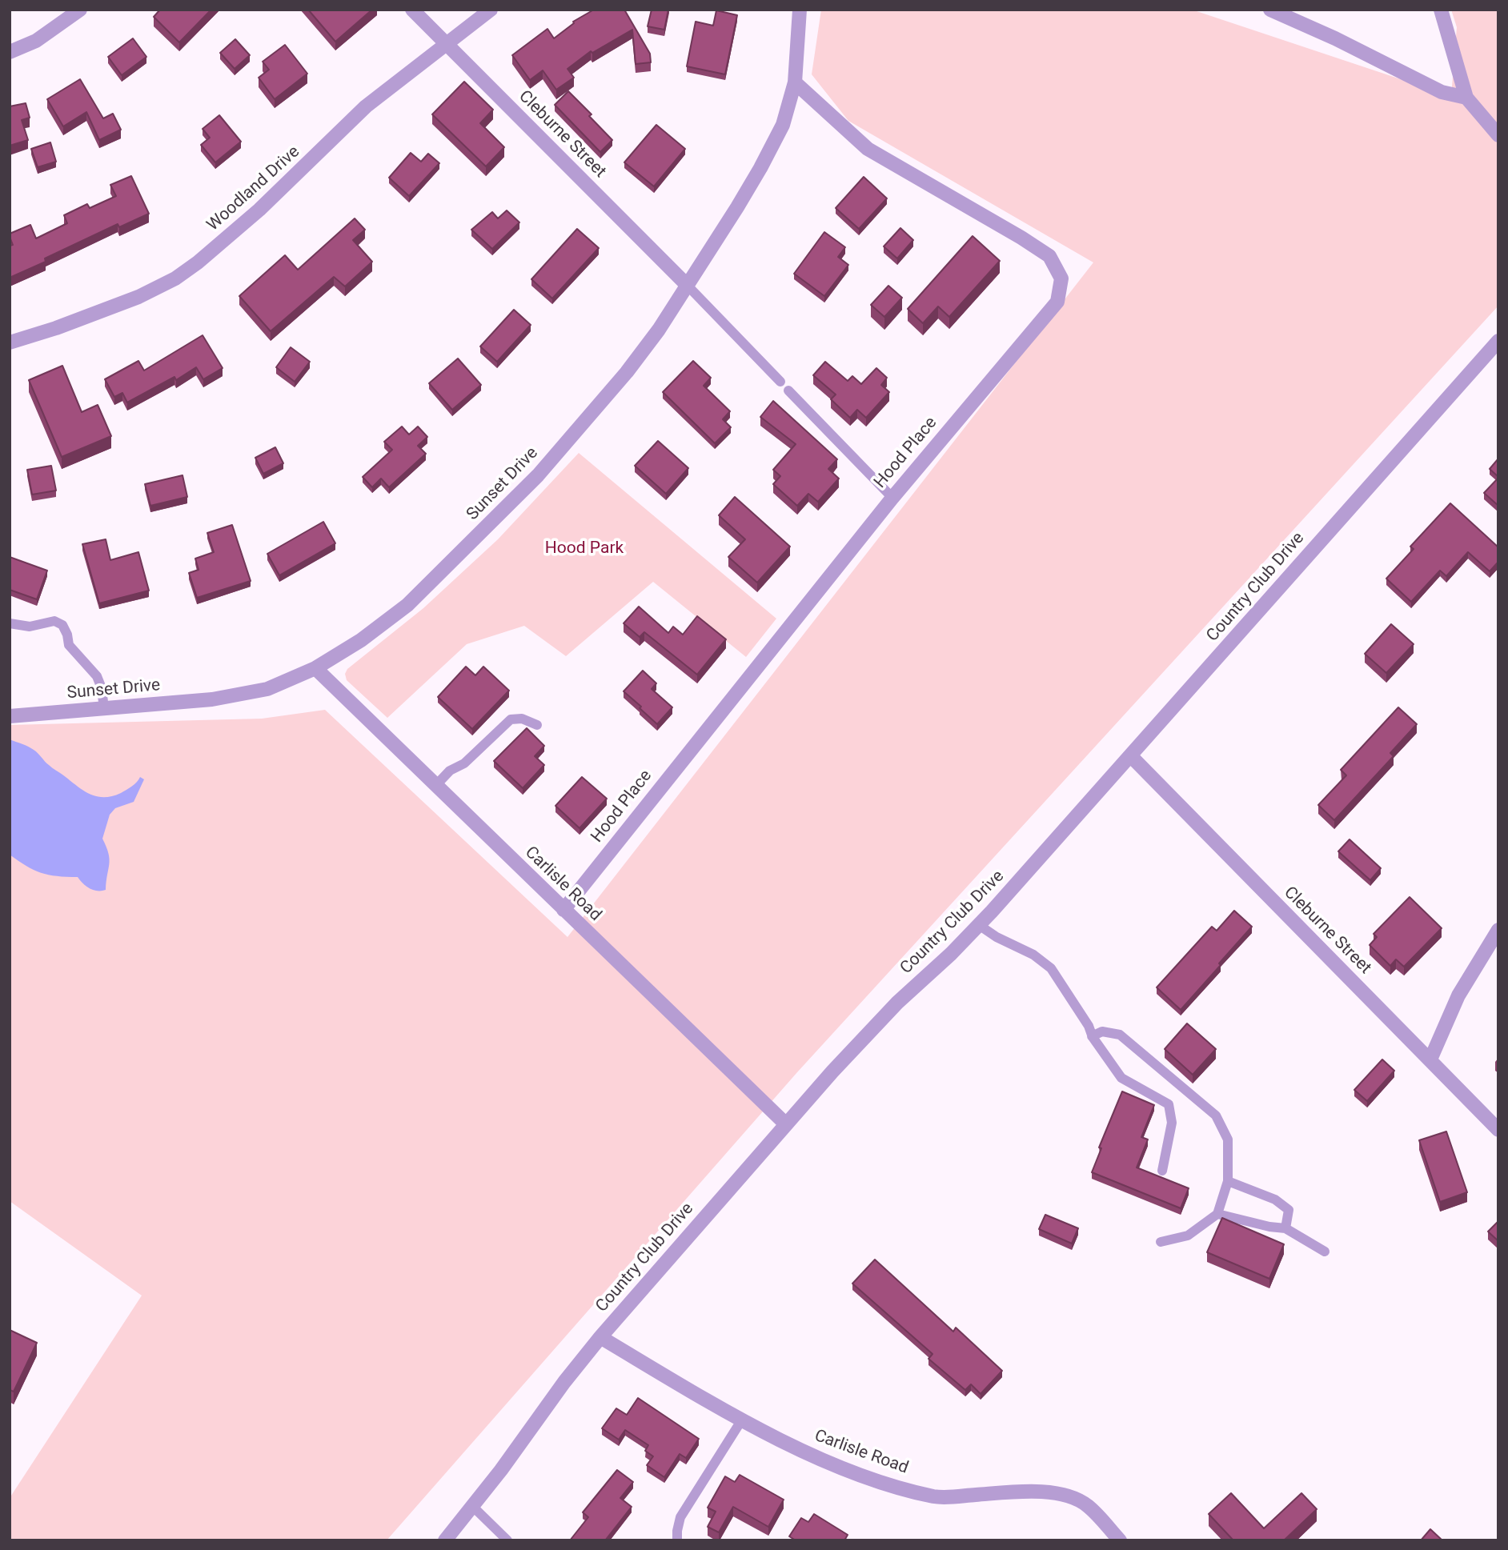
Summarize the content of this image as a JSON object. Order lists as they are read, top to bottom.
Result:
{
  "streets": {
    "street": [
      "Cleburne Street",
      "Woodland Drive",
      "Hood Place",
      "Sunset Drive",
      "Country Club Drive",
      "Carlisle Road"
    ]
  },
  "crossings": [
    ["Cleburne Street", "Woodland Drive"],
    ["Cleburne Street", "Sunset Drive"],
    ["Cleburne Street", "Country Club Drive"],
    ["Hood Place", "Sunset Drive"],
    ["Hood Place", "Carlisle Road"],
    ["Sunset Drive", "Carlisle Road"],
    ["Country Club Drive", "Carlisle Road"]
  ],
  "parks": ["Hood Park"]
}
